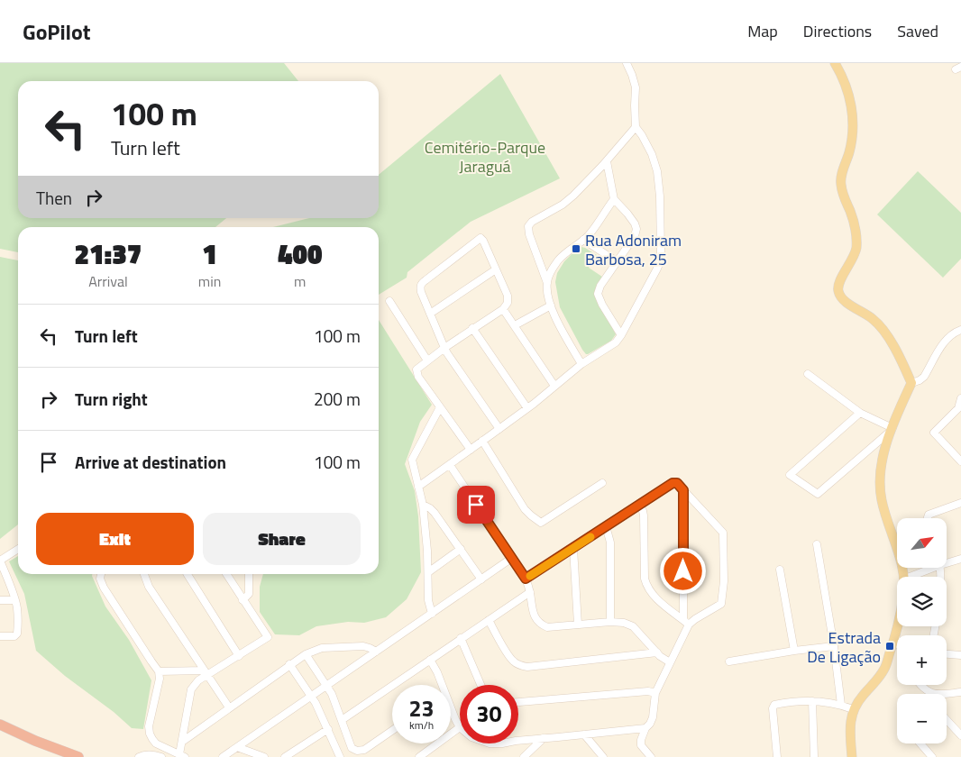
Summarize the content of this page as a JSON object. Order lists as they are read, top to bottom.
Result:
{
  "parks": ["Cemitério-Parque Jaraguá"],
  "places": {
    "transit": ["Rua Adoniram Barbosa, 25", "Estrada De Ligação"]
  },
  "north": "top right",
  "page": {
    "header": "GoPilot",
    "nav": ["Map", "Directions", "Saved"],
    "turn": ["100 m", "Turn left"],
    "then": "Then",
    "eta": [
      "21:37",
      "Arrival",
      "1",
      "min",
      "400",
      "m"
    ],
    "list": [
      {
        "name": "Turn left",
        "value": "100 m"
      },
      {
        "name": "Turn right",
        "value": "200 m"
      },
      {
        "name": "Arrive at destination",
        "value": "100 m"
      }
    ],
    "buttons": ["Exit", "Share"],
    "map_buttons": ["+", "−"],
    "speed": "23 km/h",
    "limit": "30"
  }
}
